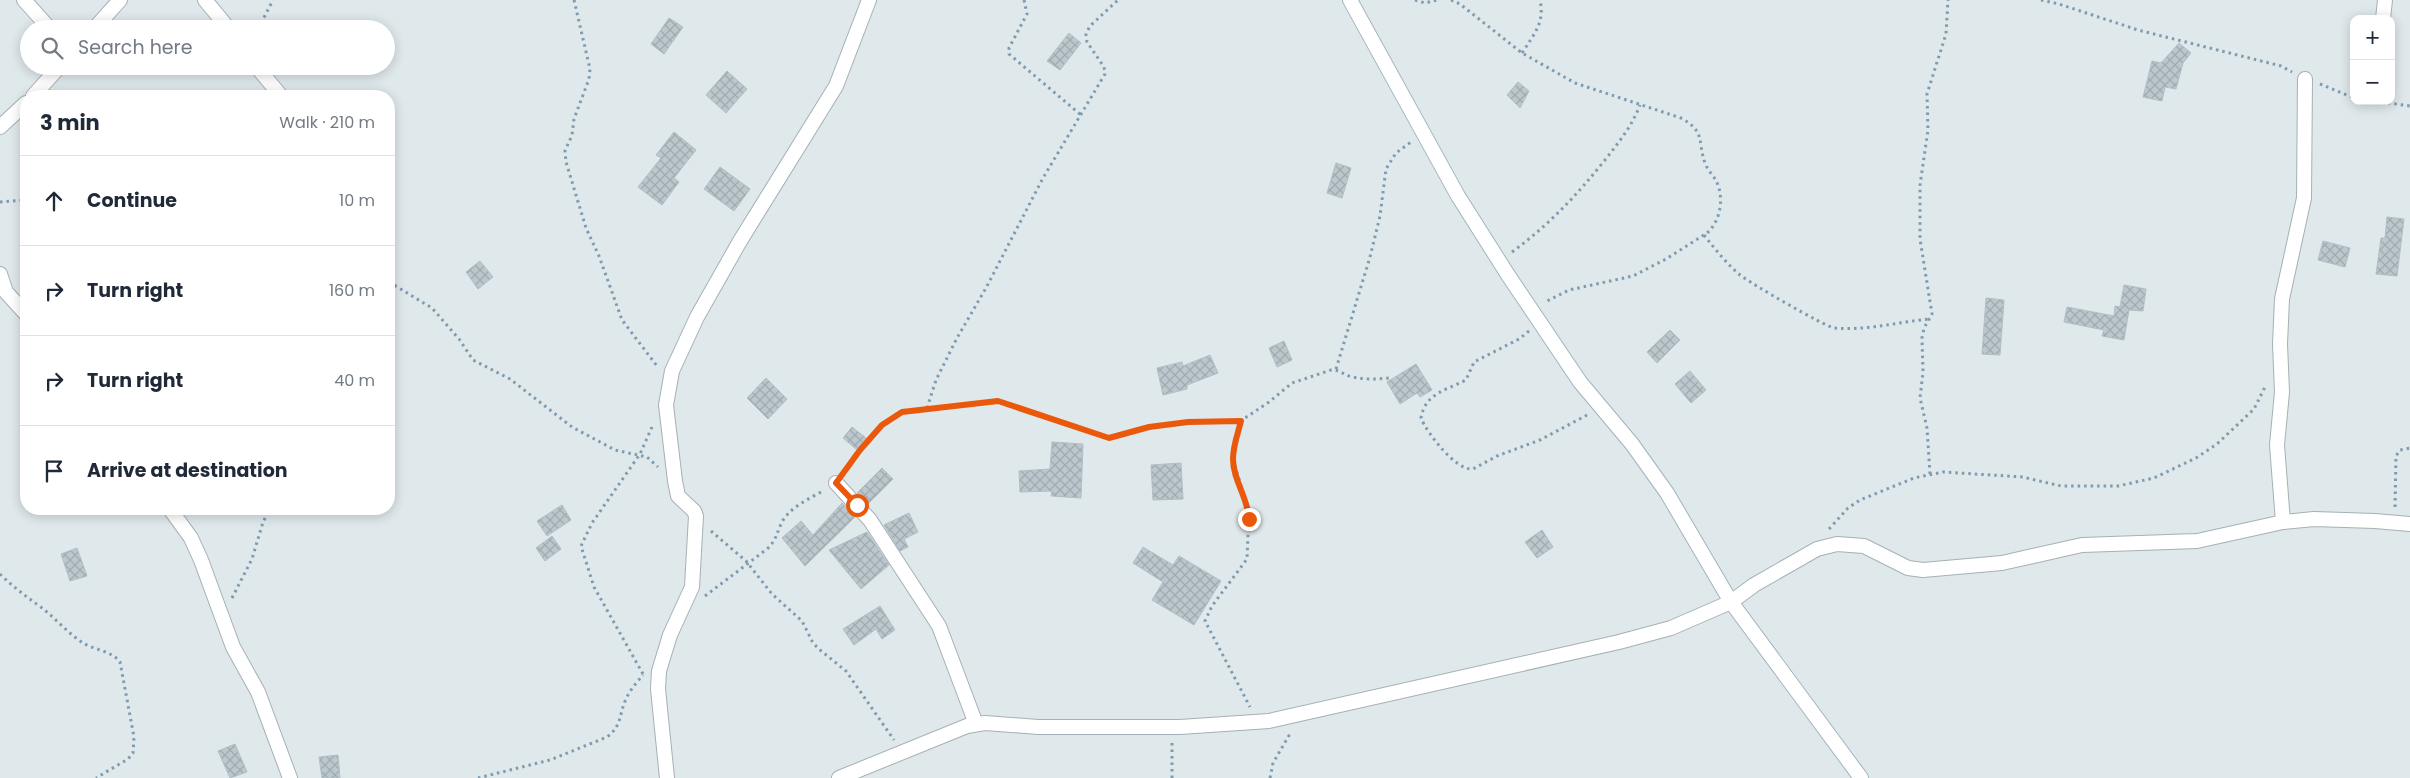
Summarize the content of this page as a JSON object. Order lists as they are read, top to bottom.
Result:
{
  "page": {
    "map_buttons": ["+", "−"],
    "search": "Search here",
    "heading": ["3 min", "Walk · 210 m"],
    "list": [
      ["Continue", "10 m"],
      ["Turn right", "160 m"],
      ["Turn right", "40 m"],
      "Arrive at destination"
    ]
  }
}
